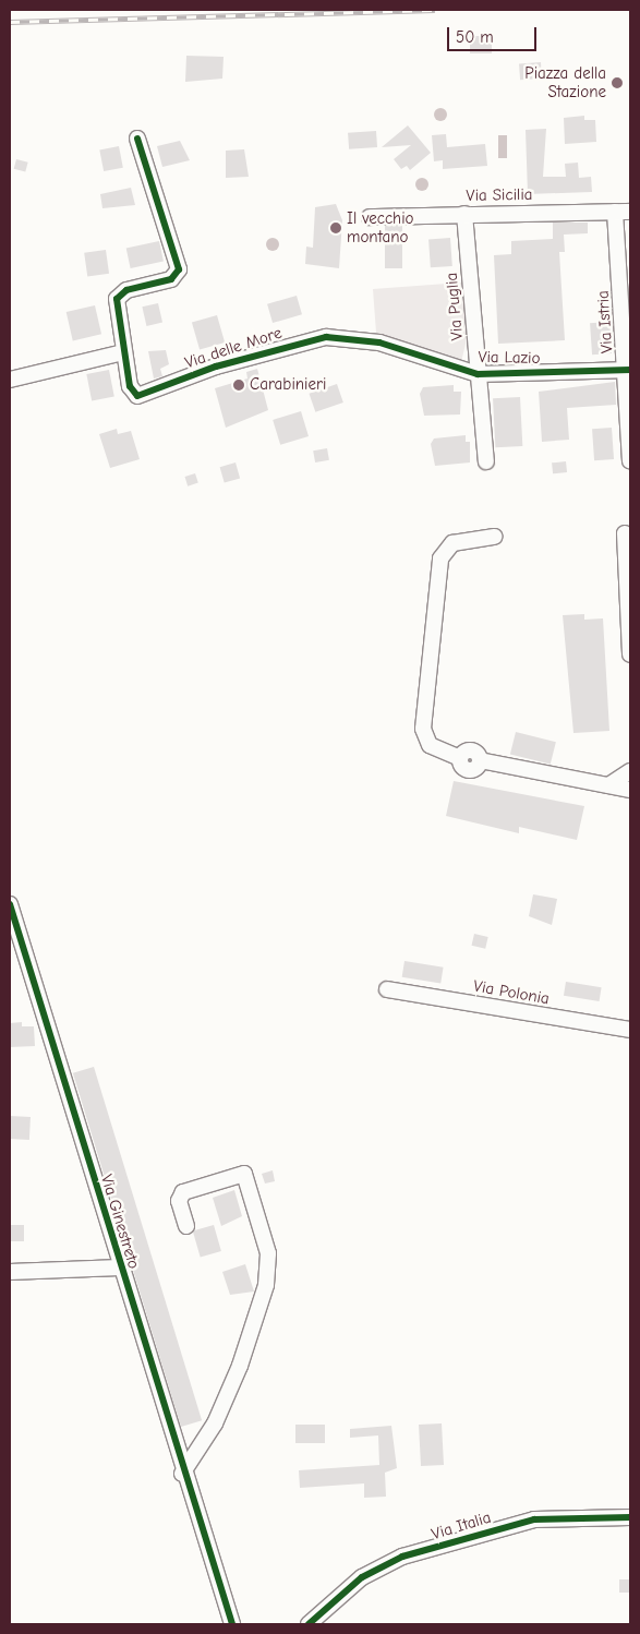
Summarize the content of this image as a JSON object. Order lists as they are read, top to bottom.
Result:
{
  "streets": {
    "street": [
      "Via Sicilia",
      "Via Puglia",
      "Via Istria",
      "Via delle More",
      "Via Lazio",
      "Via Polonia",
      "Via Ginestreto",
      "Via Italia"
    ]
  },
  "crossings": [
    ["Via Sicilia", "Via Puglia"],
    ["Via Sicilia", "Via Istria"],
    ["Via Puglia", "Via Lazio"],
    ["Via Istria", "Via Lazio"],
    ["Via delle More", "Via Lazio"]
  ],
  "places": ["Piazza della Stazione", "Il vecchio montano", "Carabinieri"],
  "scale_bar": "50 m"
}
